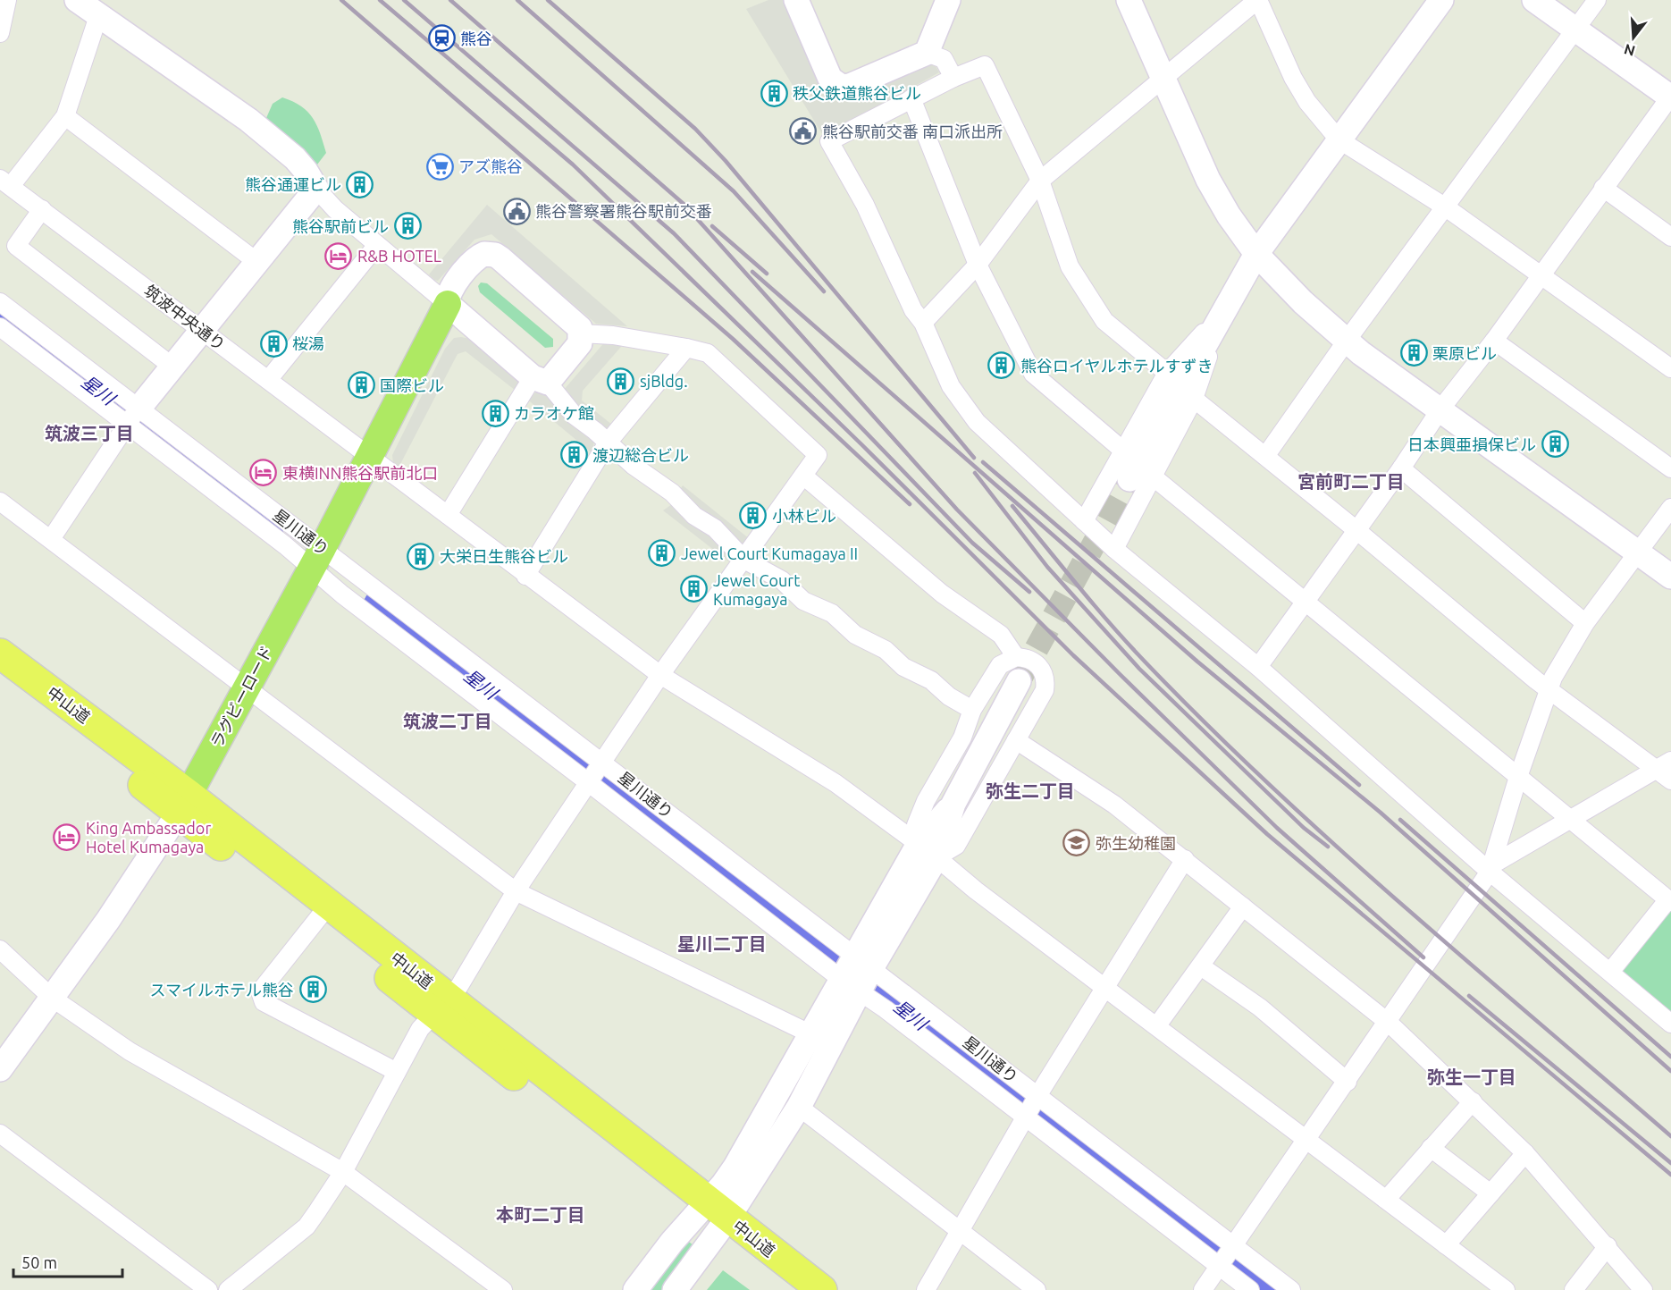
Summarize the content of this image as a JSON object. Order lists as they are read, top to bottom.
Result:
{
  "streets": {
    "highway": ["中山道"],
    "main road": ["ラグビーロード"],
    "street": ["筑波中央通り", "星川通り"]
  },
  "crossings": [
    ["筑波中央通り", "ラグビーロード"],
    ["星川通り", "ラグビーロード"],
    ["ラグビーロード", "中山道"]
  ],
  "districts": [
    "筑波三丁目",
    "宮前町二丁目",
    "筑波二丁目",
    "弥生二丁目",
    "星川二丁目",
    "弥生一丁目",
    "本町二丁目"
  ],
  "water": ["星川"],
  "places": {
    "station": ["熊谷"],
    "building": [
      "秩父鉄道熊谷ビル",
      "熊谷通運ビル",
      "熊谷駅前ビル",
      "桜湯",
      "栗原ビル",
      "熊谷ロイヤルホテルすずき",
      "sjBldg.",
      "国際ビル",
      "カラオケ館",
      "日本興亜損保ビル",
      "渡辺総合ビル",
      "小林ビル",
      "Jewel Court Kumagaya II",
      "大栄日生熊谷ビル",
      "Jewel Court Kumagaya",
      "スマイルホテル熊谷"
    ],
    "public building": ["熊谷駅前交番 南口派出所", "熊谷警察署熊谷駅前交番"],
    "supermarket": ["アズ熊谷"],
    "hotel": ["R&B HOTEL", "東横INN熊谷駅前北口", "King Ambassador Hotel Kumagaya"],
    "school or university": ["弥生幼稚園"]
  },
  "scale_bar": "50 m",
  "north": "bottom"
}
